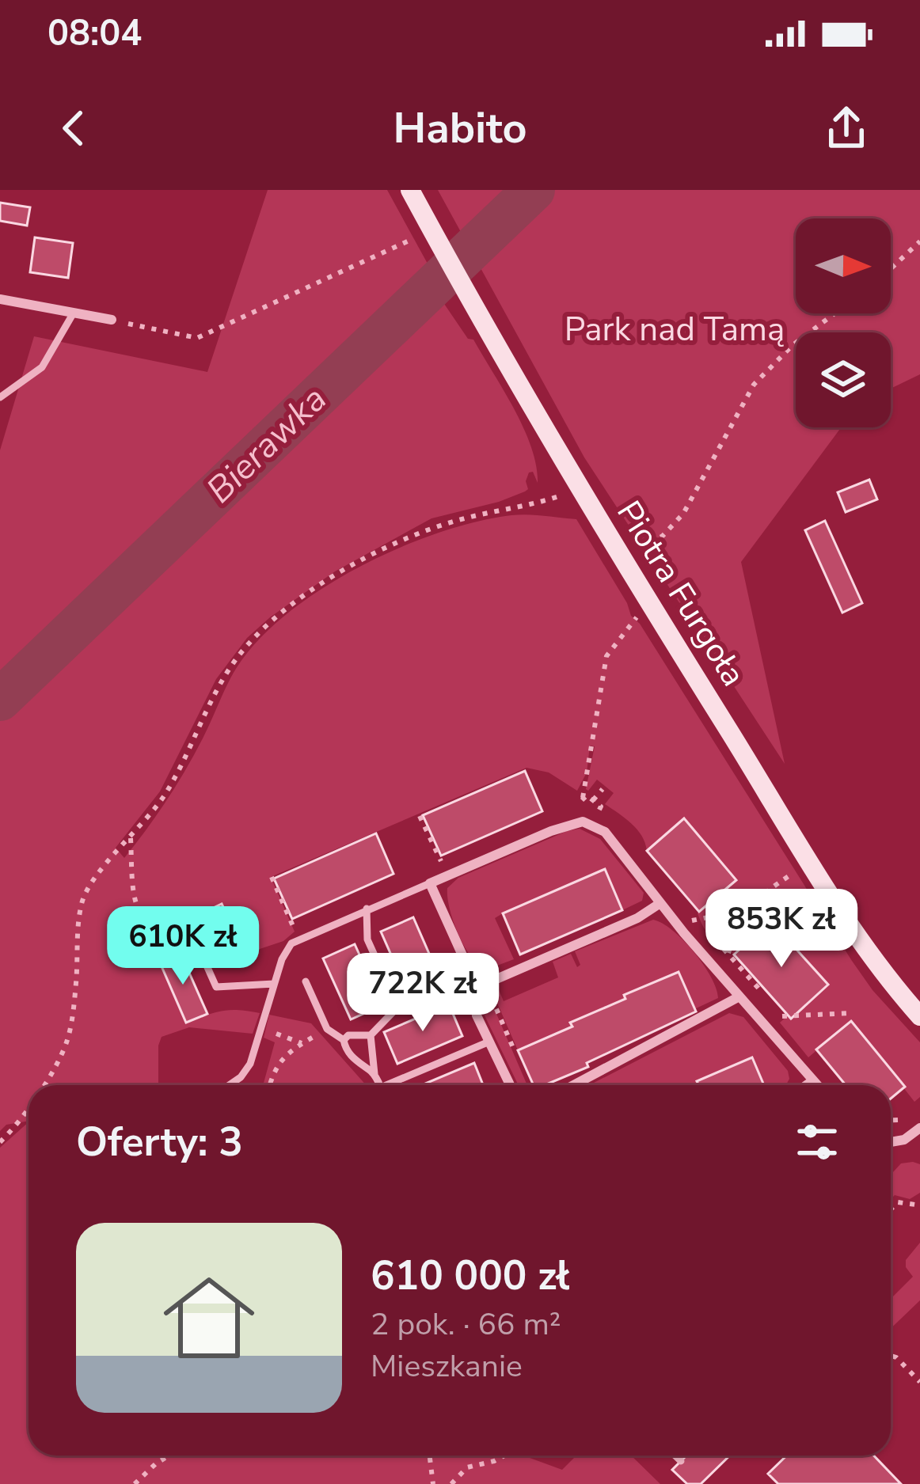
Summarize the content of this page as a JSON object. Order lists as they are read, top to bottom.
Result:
{
  "streets": {
    "main road": ["Piotra Furgoła"]
  },
  "water": ["Bierawka"],
  "parks": ["Park nad Tamą"],
  "north": "right",
  "page": {
    "status": "08:04",
    "header": "Habito",
    "price": ["853K zł", "610K zł", "722K zł"],
    "heading": "Oferty: 3",
    "list": [
      {
        "name": "610 000 zł",
        "note": "2 pok. · 66 m² · Mieszkanie"
      }
    ]
  }
}
